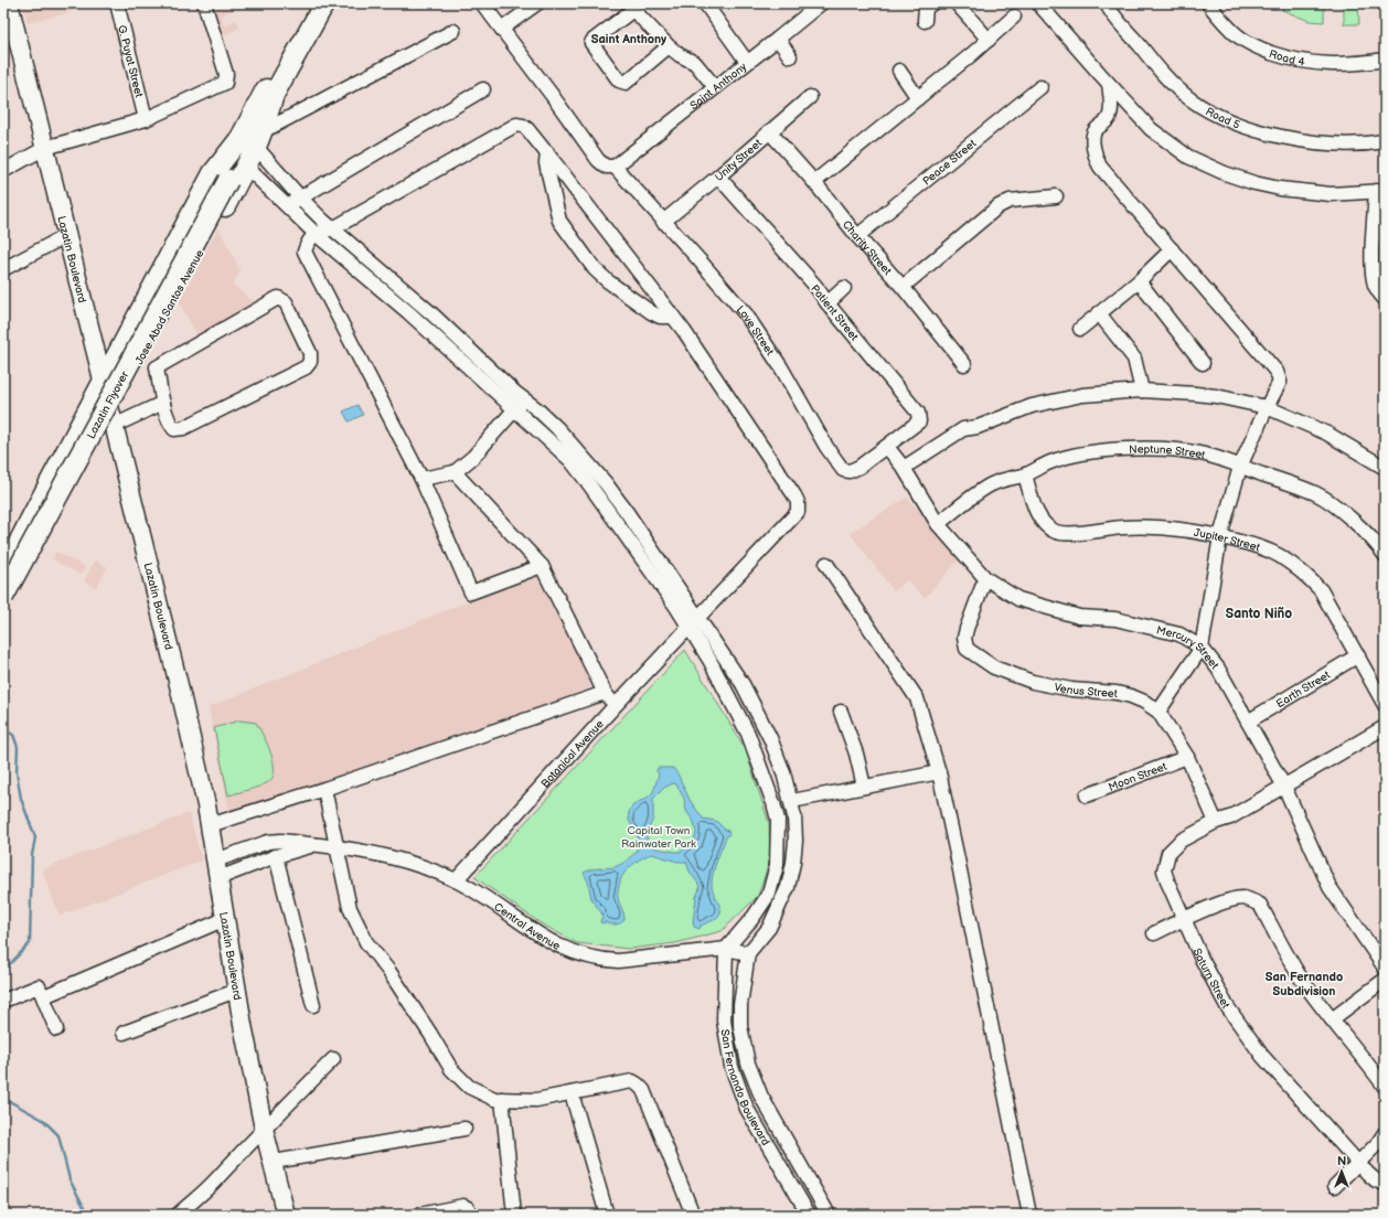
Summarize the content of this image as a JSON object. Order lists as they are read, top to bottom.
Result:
{
  "streets": {
    "highway": ["Jose Abad Santos Avenue", "Lazatin Flyover"],
    "main road": ["Lazatin Boulevard"],
    "street": [
      "Road 4",
      "G. Puyat Street",
      "Saint Anthony",
      "Road 5",
      "Unity Street",
      "Peace Street",
      "Charity Street",
      "Patient Street",
      "Love Street",
      "Neptune Street",
      "Jupiter Street",
      "Mercury Street",
      "Earth Street",
      "Venus Street",
      "Botanical Avenue",
      "Moon Street",
      "Central Avenue",
      "Saturn Street",
      "San Fernando Boulevard"
    ]
  },
  "crossings": [
    ["Saint Anthony", "Love Street"],
    ["Unity Street", "Charity Street"],
    ["Unity Street", "Patient Street"],
    ["Unity Street", "Love Street"],
    ["Peace Street", "Charity Street"],
    ["Lazatin Boulevard", "Jose Abad Santos Avenue"],
    ["Lazatin Boulevard", "Central Avenue"],
    ["Jose Abad Santos Avenue", "Lazatin Flyover"],
    ["Patient Street", "Love Street"],
    ["Patient Street", "Mercury Street"],
    ["Love Street", "Mercury Street"],
    ["Neptune Street", "Jupiter Street"],
    ["Neptune Street", "Mercury Street"],
    ["Jupiter Street", "Earth Street"],
    ["Mercury Street", "Earth Street"],
    ["Mercury Street", "Venus Street"],
    ["Mercury Street", "Saturn Street"],
    ["Venus Street", "Moon Street"],
    ["Venus Street", "Saturn Street"],
    ["Botanical Avenue", "Central Avenue"],
    ["Central Avenue", "San Fernando Boulevard"]
  ],
  "districts": ["Saint Anthony", "Santo Niño", "San Fernando Subdivision"],
  "parks": ["Capital Town Rainwater Park"],
  "north": "top"
}
